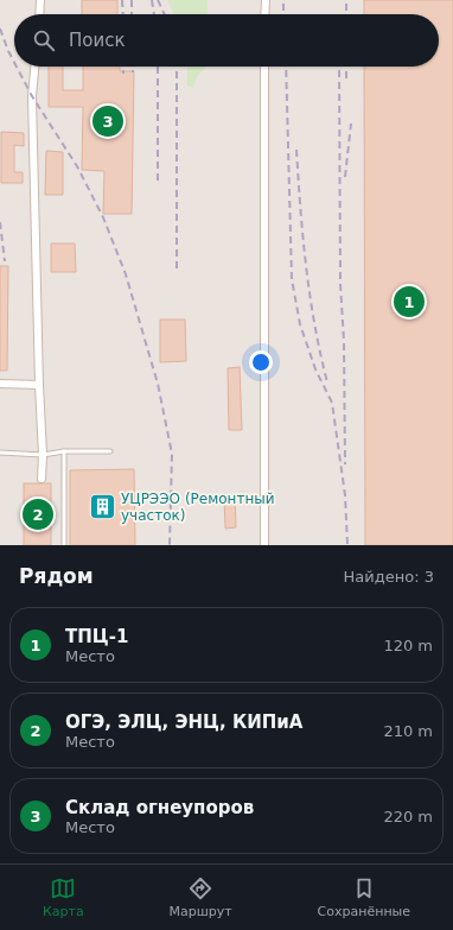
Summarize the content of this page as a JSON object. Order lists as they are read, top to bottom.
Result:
{
  "places": {
    "building": ["УЦРЭЭО (Ремонтный участок)"]
  },
  "page": {
    "search": "Поиск",
    "pins": ["3", "1", "2"],
    "heading": ["Рядом", "Найдено: 3"],
    "list": [
      {
        "mark": "1",
        "name": "ТПЦ-1",
        "note": "Место",
        "value": "120 m"
      },
      {
        "mark": "2",
        "name": "ОГЭ, ЭЛЦ, ЭНЦ, КИПиА",
        "note": "Место",
        "value": "210 m"
      },
      {
        "mark": "3",
        "name": "Склад огнеупоров",
        "note": "Место",
        "value": "220 m"
      }
    ],
    "nav": ["Карта", "Маршрут", "Сохранённые"]
  }
}
